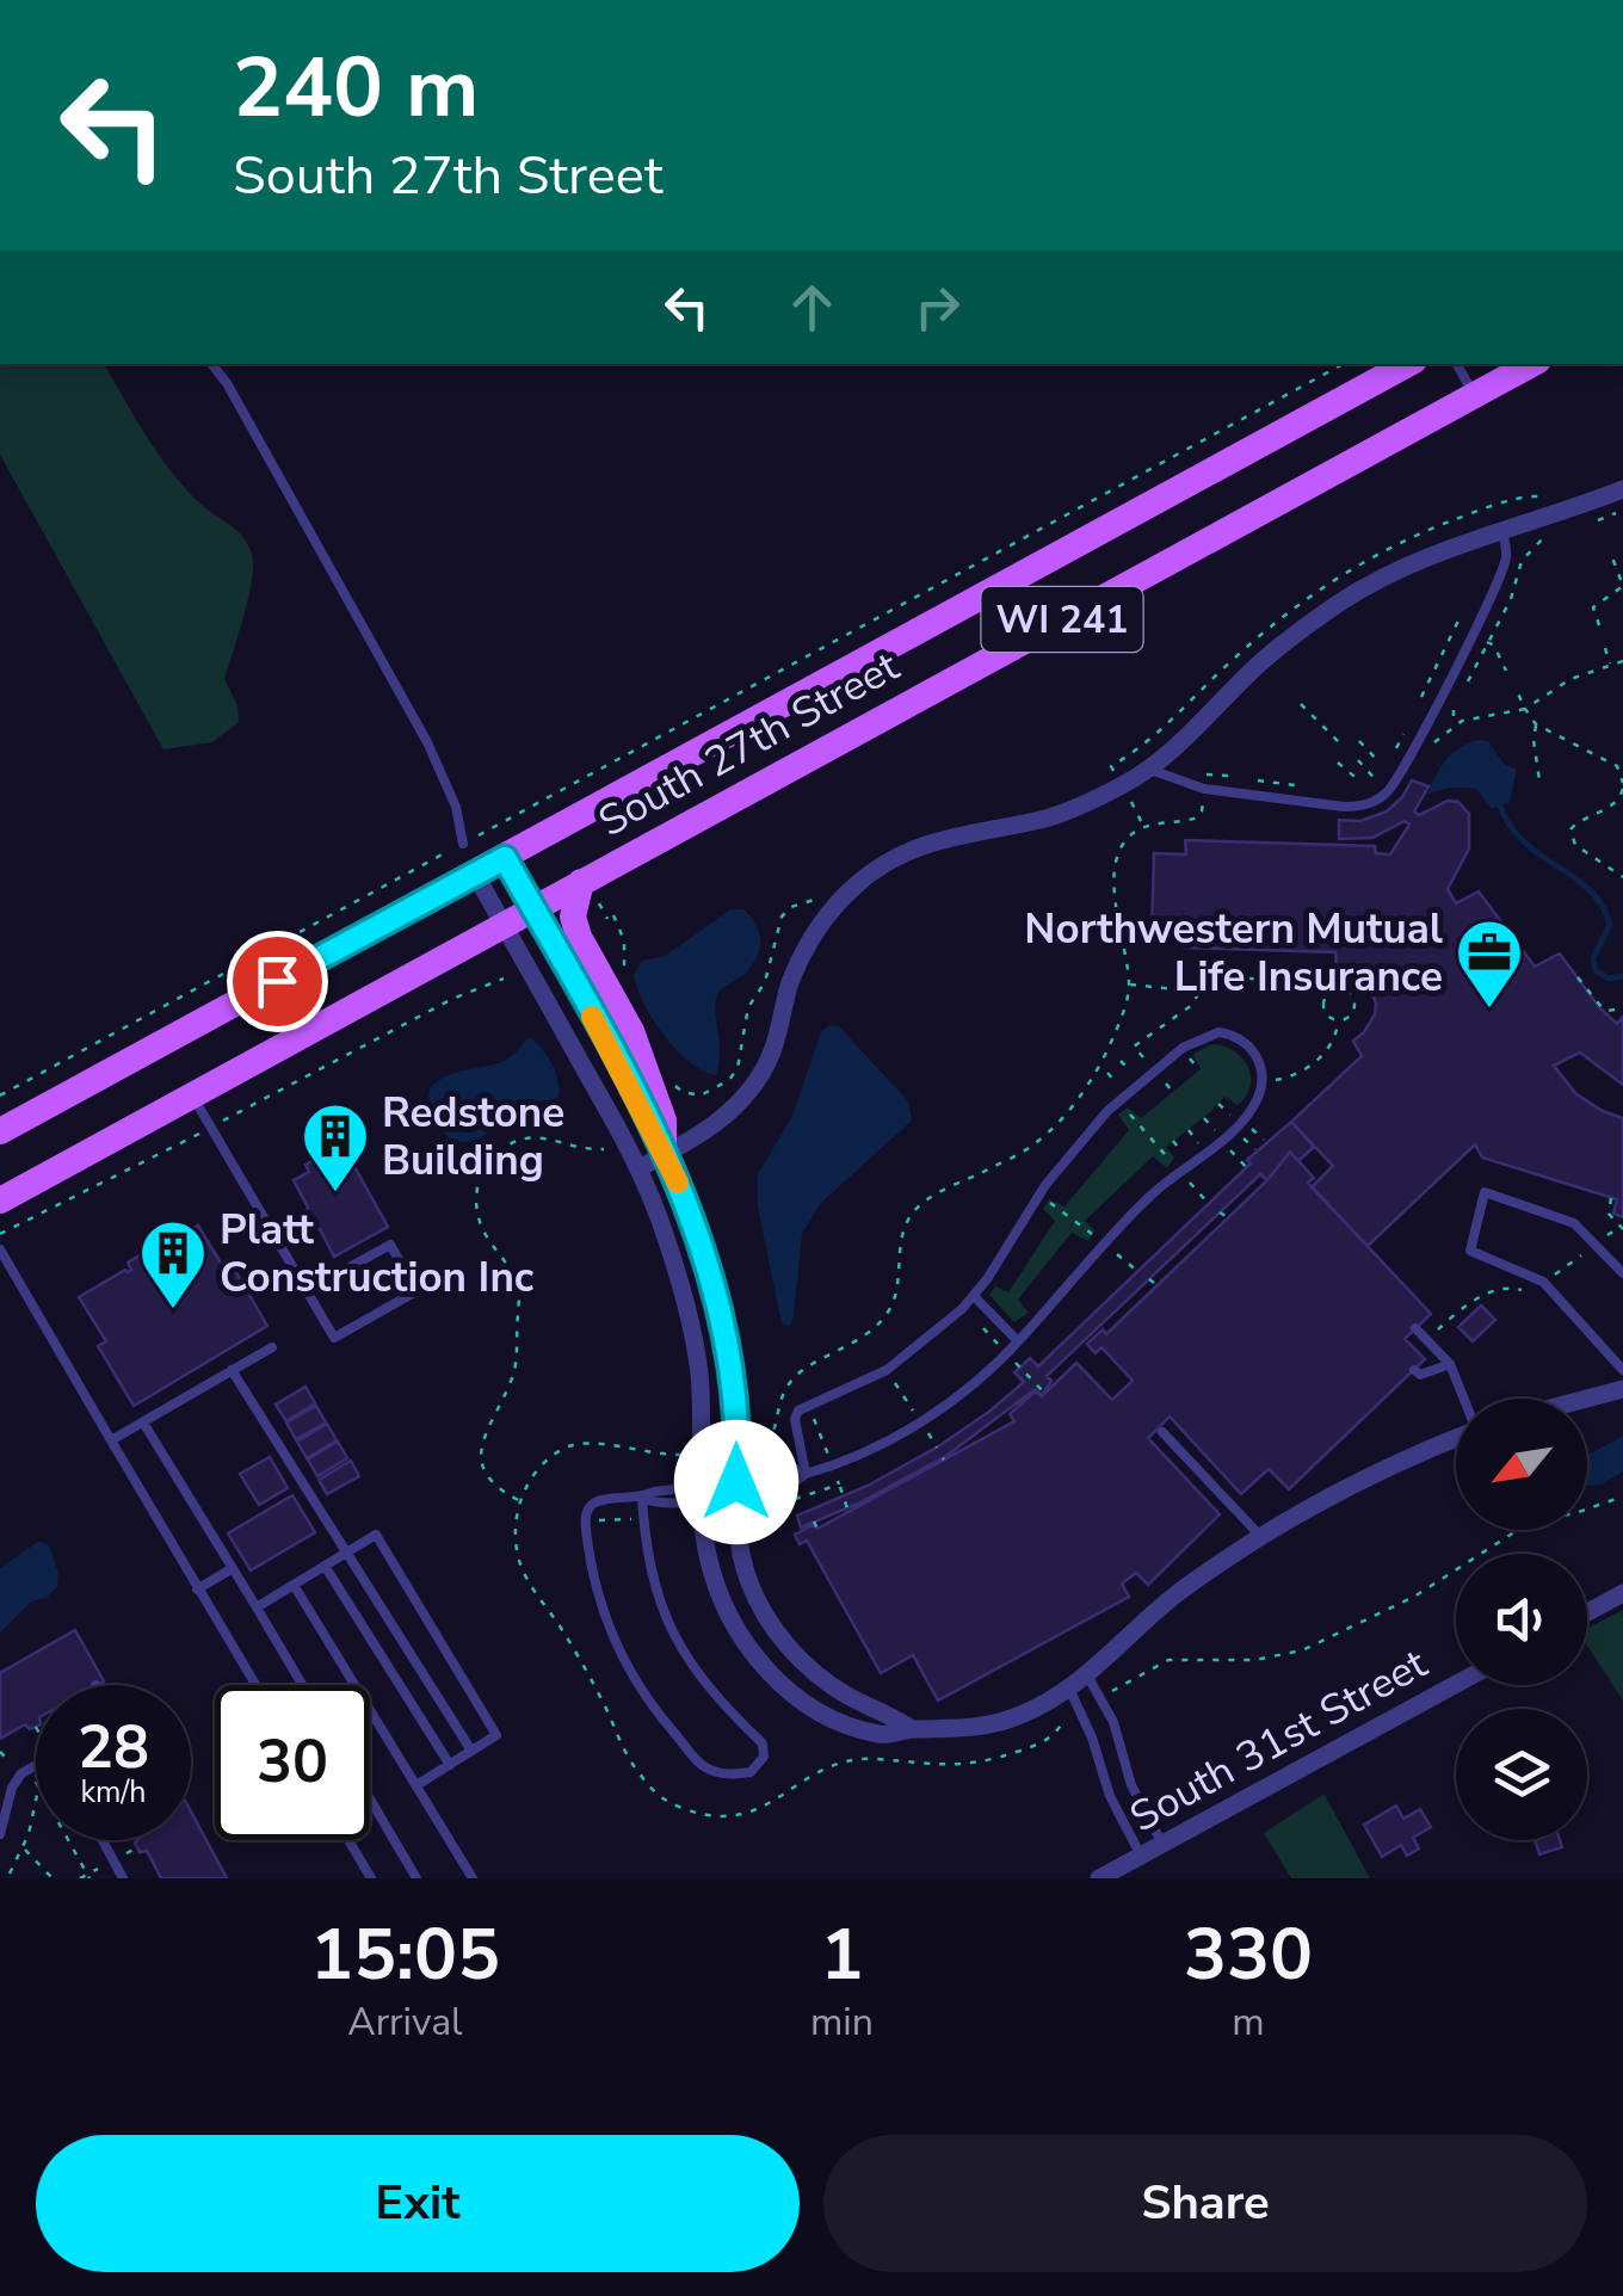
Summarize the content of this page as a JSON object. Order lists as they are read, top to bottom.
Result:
{
  "streets": {
    "main road": ["WI 241", "South 27th Street"],
    "street": ["South 31st Street"]
  },
  "places": {
    "office": ["Northwestern Mutual Life Insurance"],
    "building": ["Redstone Building", "Platt Construction Inc"]
  },
  "north": "bottom left",
  "page": {
    "turn": ["240 m", "South 27th Street"],
    "speed": "28 km/h",
    "limit": "30",
    "eta": [
      "15:05",
      "Arrival",
      "1",
      "min",
      "330",
      "m"
    ],
    "buttons": ["Exit", "Share"]
  }
}
